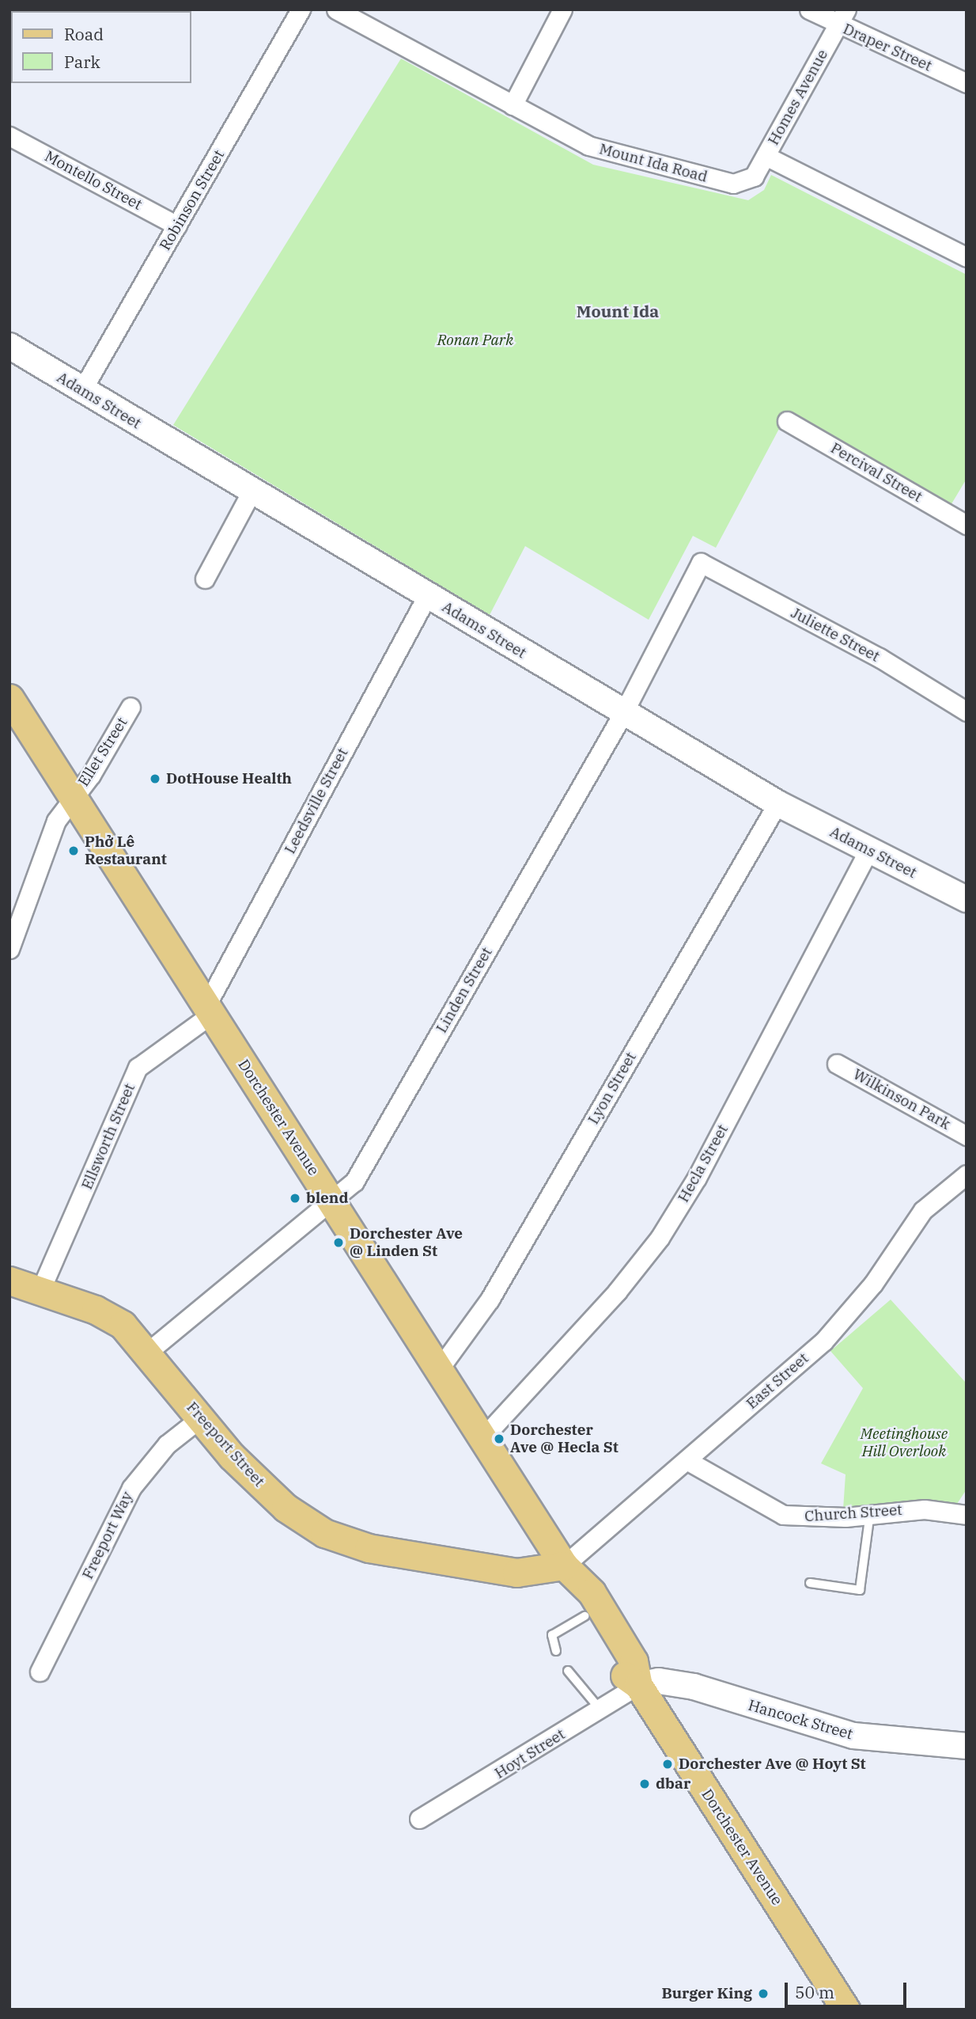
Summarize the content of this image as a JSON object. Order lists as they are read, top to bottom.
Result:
{
  "streets": {
    "main road": [
      "Adams Street",
      "Dorchester Avenue",
      "Freeport Street",
      "Hancock Street"
    ],
    "street": [
      "Draper Street",
      "Homes Avenue",
      "Mount Ida Road",
      "Montello Street",
      "Robinson Street",
      "Percival Street",
      "Juliette Street",
      "Ellet Street",
      "Leedsville Street",
      "Linden Street",
      "Lyon Street",
      "Wilkinson Park",
      "Ellsworth Street",
      "Hecla Street",
      "East Street",
      "Church Street",
      "Freeport Way",
      "Hoyt Street"
    ]
  },
  "crossings": [
    ["Draper Street", "Homes Avenue"],
    ["Homes Avenue", "Mount Ida Road"],
    ["Montello Street", "Robinson Street"],
    ["Robinson Street", "Adams Street"],
    ["Adams Street", "Leedsville Street"],
    ["Adams Street", "Linden Street"],
    ["Adams Street", "Lyon Street"],
    ["Adams Street", "Hecla Street"],
    ["Juliette Street", "Linden Street"],
    ["Ellet Street", "Dorchester Avenue"],
    ["Leedsville Street", "Dorchester Avenue"],
    ["Leedsville Street", "Ellsworth Street"],
    ["Linden Street", "Dorchester Avenue"],
    ["Linden Street", "Freeport Street"],
    ["Lyon Street", "Dorchester Avenue"],
    ["Dorchester Avenue", "Ellsworth Street"],
    ["Dorchester Avenue", "Hecla Street"],
    ["Dorchester Avenue", "East Street"],
    ["Dorchester Avenue", "Freeport Street"],
    ["Dorchester Avenue", "Hancock Street"],
    ["Dorchester Avenue", "Hoyt Street"],
    ["Ellsworth Street", "Freeport Street"],
    ["East Street", "Freeport Street"],
    ["East Street", "Church Street"],
    ["Freeport Street", "Freeport Way"],
    ["Hancock Street", "Hoyt Street"]
  ],
  "districts": ["Mount Ida"],
  "parks": ["Ronan Park", "Meetinghouse Hill Overlook"],
  "places": [
    "DotHouse Health",
    "Phở Lê Restaurant",
    "blend",
    "Dorchester Ave @ Linden St",
    "Dorchester Ave @ Hecla St",
    "Dorchester Ave @ Hoyt St",
    "dbar",
    "Burger King"
  ],
  "legend": ["Road", "Park"],
  "scale_bar": "50 m"
}
